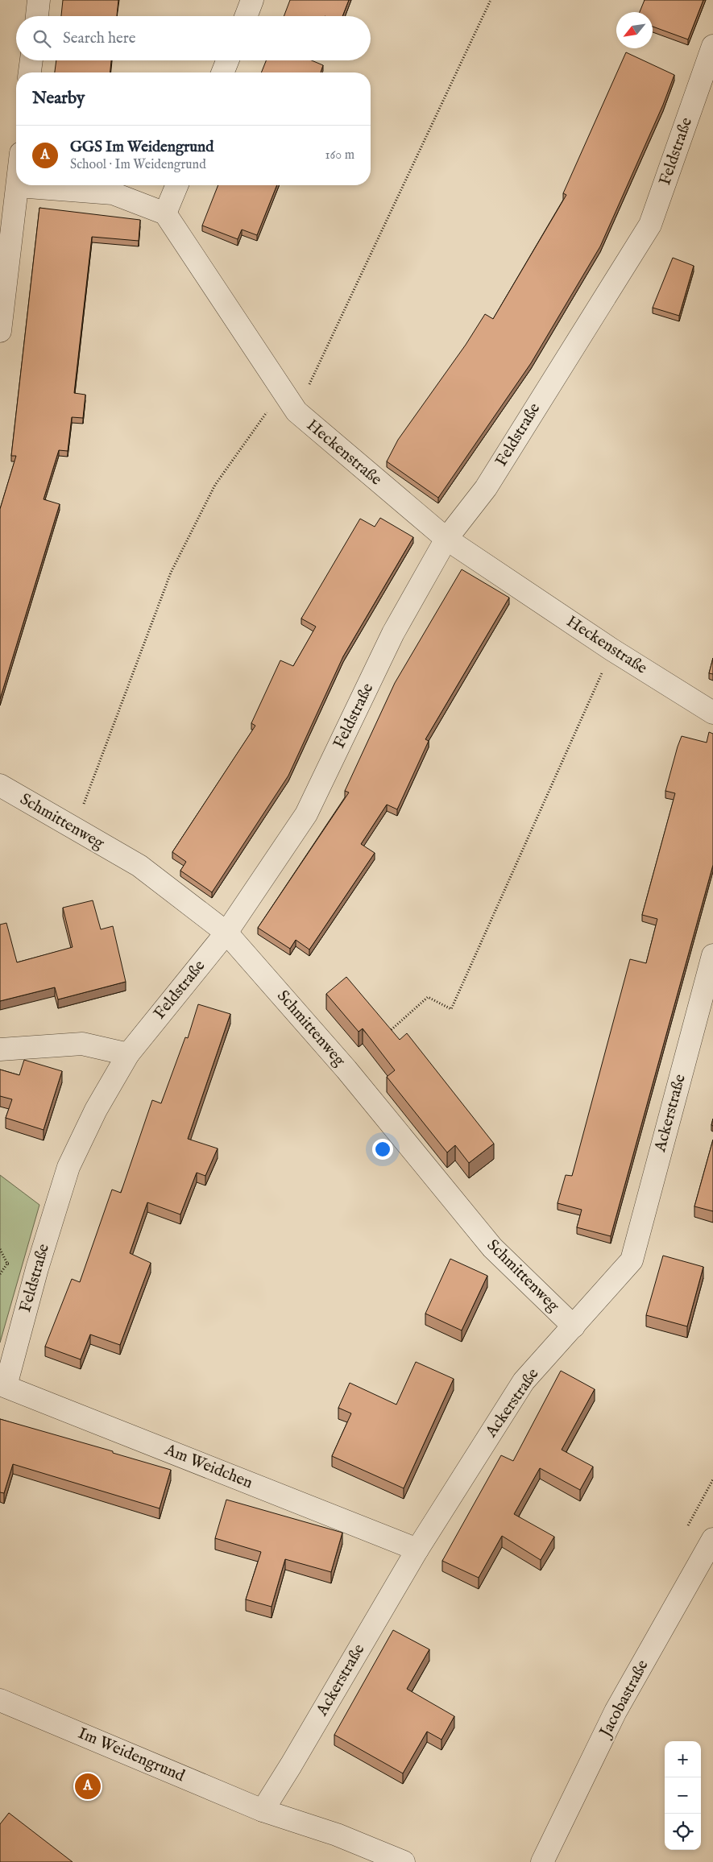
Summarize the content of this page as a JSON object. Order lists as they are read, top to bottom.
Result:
{
  "streets": {
    "street": [
      "Feldstraße",
      "Heckenstraße",
      "Schmittenweg",
      "Ackerstraße",
      "Am Weidchen",
      "Jacobastraße",
      "Im Weidengrund"
    ]
  },
  "crossings": [
    ["Feldstraße", "Heckenstraße"],
    ["Feldstraße", "Schmittenweg"],
    ["Feldstraße", "Am Weidchen"],
    ["Schmittenweg", "Ackerstraße"],
    ["Ackerstraße", "Am Weidchen"],
    ["Ackerstraße", "Im Weidengrund"]
  ],
  "north": "bottom left",
  "page": {
    "search": "Search here",
    "heading": "Nearby",
    "list": [
      {
        "mark": "A",
        "name": "GGS Im Weidengrund",
        "note": "School · Im Weidengrund",
        "value": "160 m"
      }
    ],
    "map_buttons": ["+", "−"],
    "pins": "A"
  }
}
